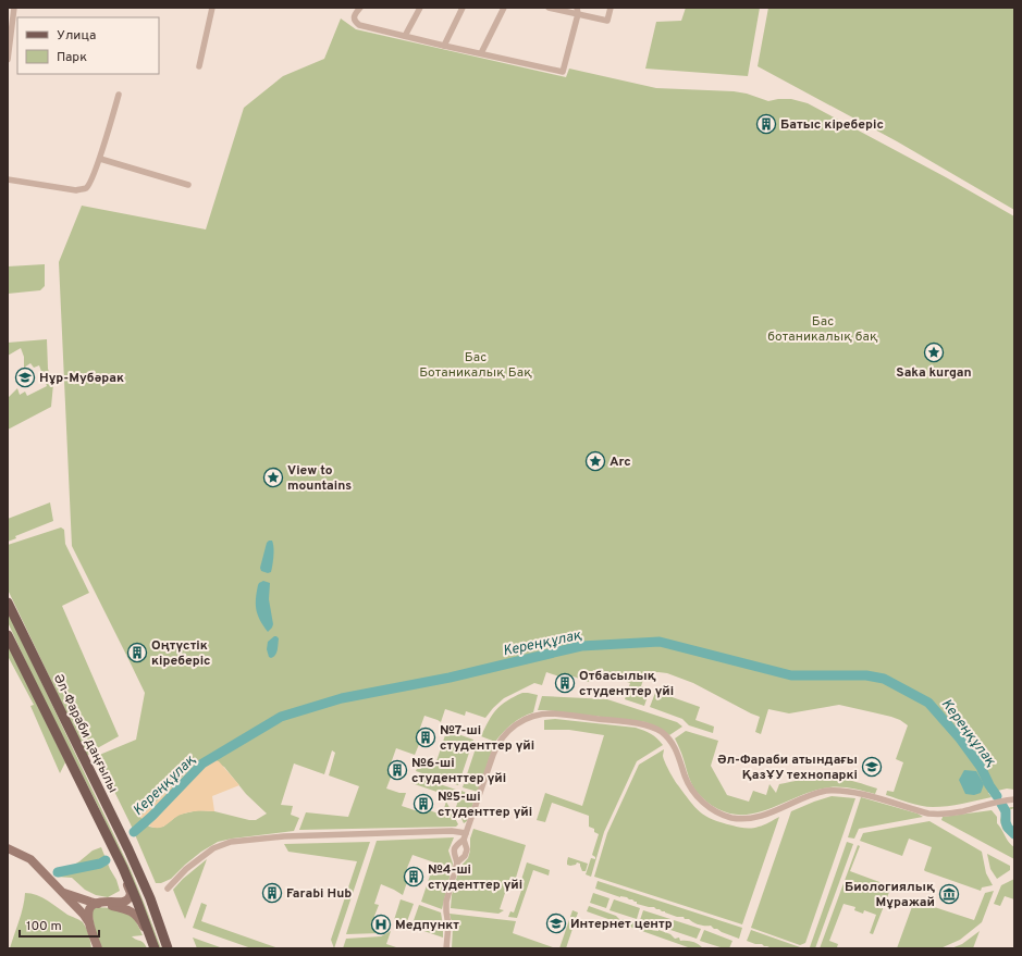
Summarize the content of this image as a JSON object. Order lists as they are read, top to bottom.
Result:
{
  "streets": {
    "main road": ["Әл-Фараби даңғылы"]
  },
  "water": ["Кереңқұлақ"],
  "parks": ["Бас ботаникалық бақ", "Бас Ботаникалық Бақ"],
  "places": {
    "building": [
      "Батыс кіреберіс",
      "Оңтүстік кіреберіс",
      "Отбасылық студенттер үйі",
      "№7-ші студенттер үйі",
      "№6-ші студенттер үйі",
      "№5-ші студенттер үйі",
      "№4-ші студенттер үйі",
      "Farabi Hub"
    ],
    "place": ["Saka kurgan", "Arc", "View to mountains"],
    "school or university": ["Нұр-Мубәрак", "Әл-Фараби атындағы ҚазҰУ технопаркі", "Интернет центр"],
    "museum": ["Биологиялық Мұражай"],
    "hospital": ["Медпункт"]
  },
  "legend": ["Улица", "Парк"],
  "scale_bar": "100 m"
}
